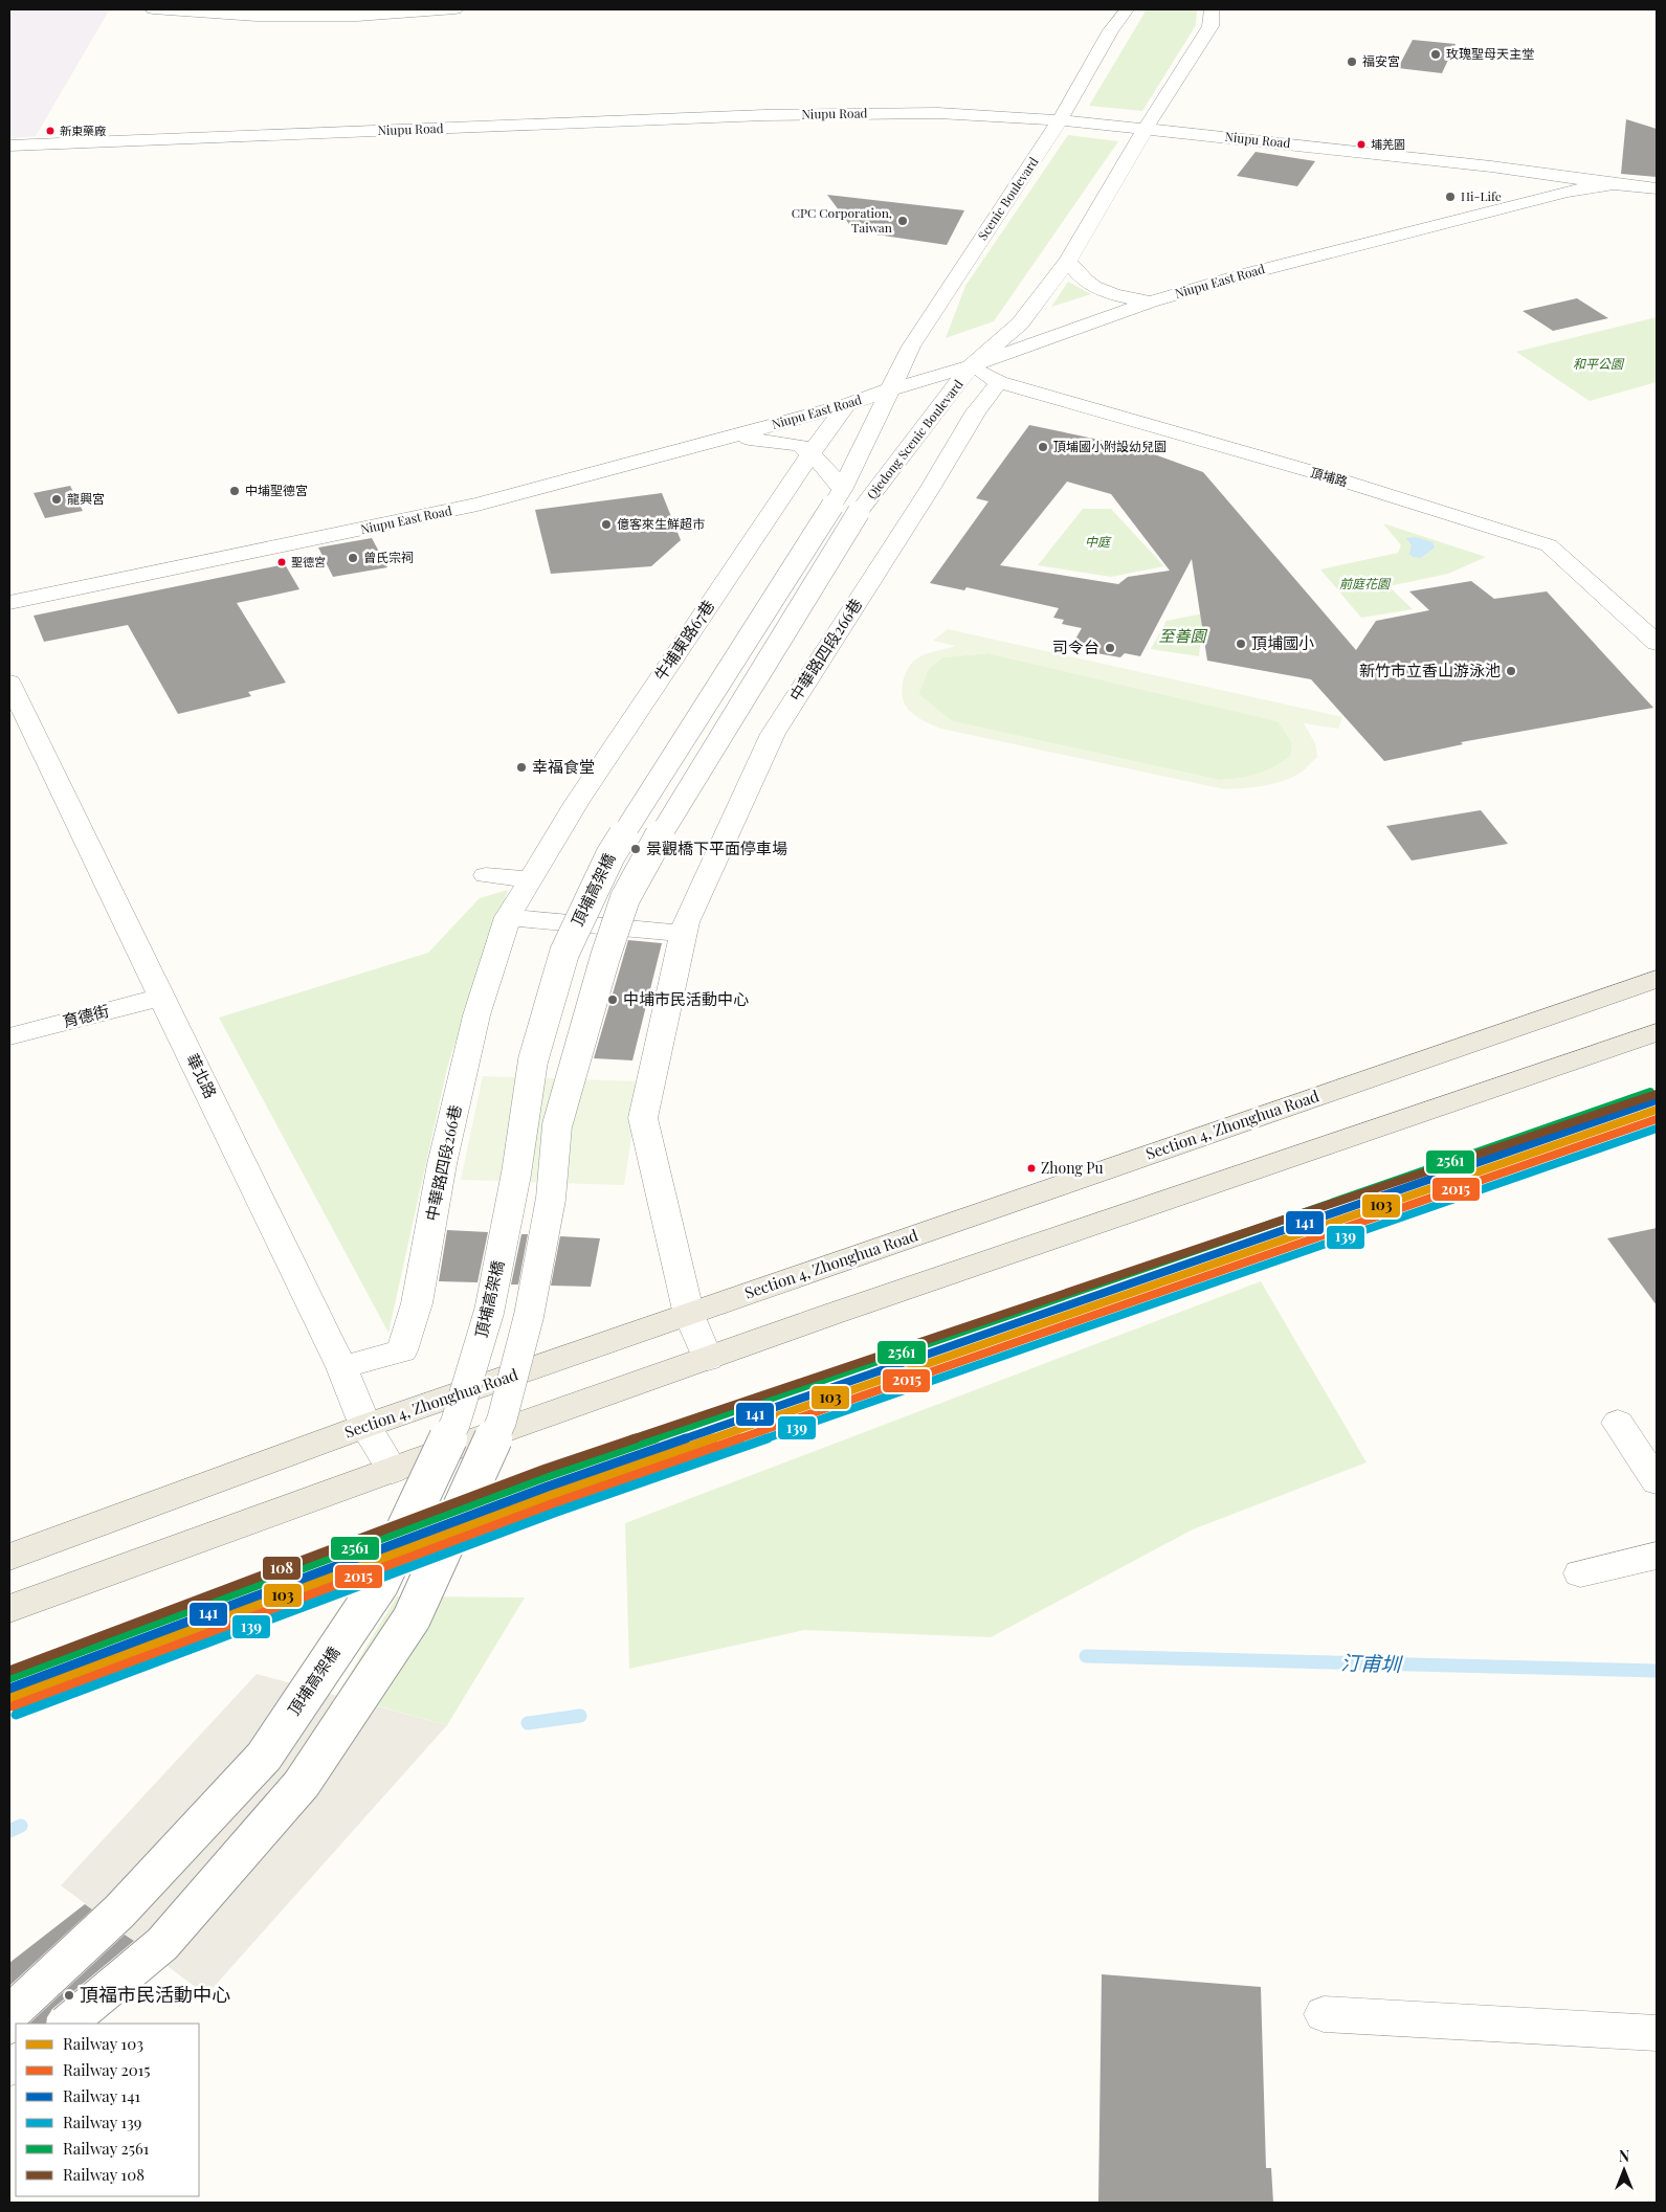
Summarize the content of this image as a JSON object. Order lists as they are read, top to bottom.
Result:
{
  "streets": {
    "main road": ["Section 4, Zhonghua Road"],
    "street": [
      "Niupu Road",
      "Scenic Boulevard",
      "Niupu East Road",
      "Qiedong Scenic Boulevard",
      "頂埔路",
      "牛埔東路67巷",
      "中華路四段266巷",
      "頂埔高架橋",
      "育德街",
      "華北路"
    ]
  },
  "crossings": [
    ["Niupu Road", "Scenic Boulevard"],
    ["Niupu Road", "Niupu East Road"],
    ["Scenic Boulevard", "Niupu East Road"],
    ["Scenic Boulevard", "Qiedong Scenic Boulevard"],
    ["Niupu East Road", "Qiedong Scenic Boulevard"],
    ["Niupu East Road", "頂埔路"],
    ["Niupu East Road", "牛埔東路67巷"],
    ["Qiedong Scenic Boulevard", "頂埔路"],
    ["Qiedong Scenic Boulevard", "頂埔高架橋"],
    ["頂埔路", "中華路四段266巷"],
    ["牛埔東路67巷", "中華路四段266巷"],
    ["中華路四段266巷", "華北路"],
    ["中華路四段266巷", "Section 4, Zhonghua Road"],
    ["育德街", "華北路"],
    ["華北路", "Section 4, Zhonghua Road"]
  ],
  "water": ["汀甫圳"],
  "parks": [
    "和平公園",
    "中庭",
    "前庭花園",
    "至善園"
  ],
  "places": [
    "玫瑰聖母天主堂",
    "福安宮",
    "新東藥廠",
    "埔羌園",
    "Hi-Life",
    "CPC Corporation, Taiwan",
    "頂埔國小附設幼兒園",
    "中埔聖德宮",
    "龍興宮",
    "億客來生鮮超市",
    "曾氏宗祠",
    "聖德宮",
    "頂埔國小",
    "司令台",
    "新竹市立香山游泳池",
    "幸福食堂",
    "景觀橋下平面停車場",
    "中埔市民活動中心",
    "Zhong Pu",
    "頂福市民活動中心"
  ],
  "lines": [
    "rail line 2561",
    "rail line 108",
    "rail line 141",
    "rail line 103",
    "rail line 2015",
    "rail line 139"
  ],
  "legend": [
    "Railway 103",
    "Railway 2015",
    "Railway 141",
    "Railway 139",
    "Railway 2561",
    "Railway 108"
  ],
  "north": "top"
}
